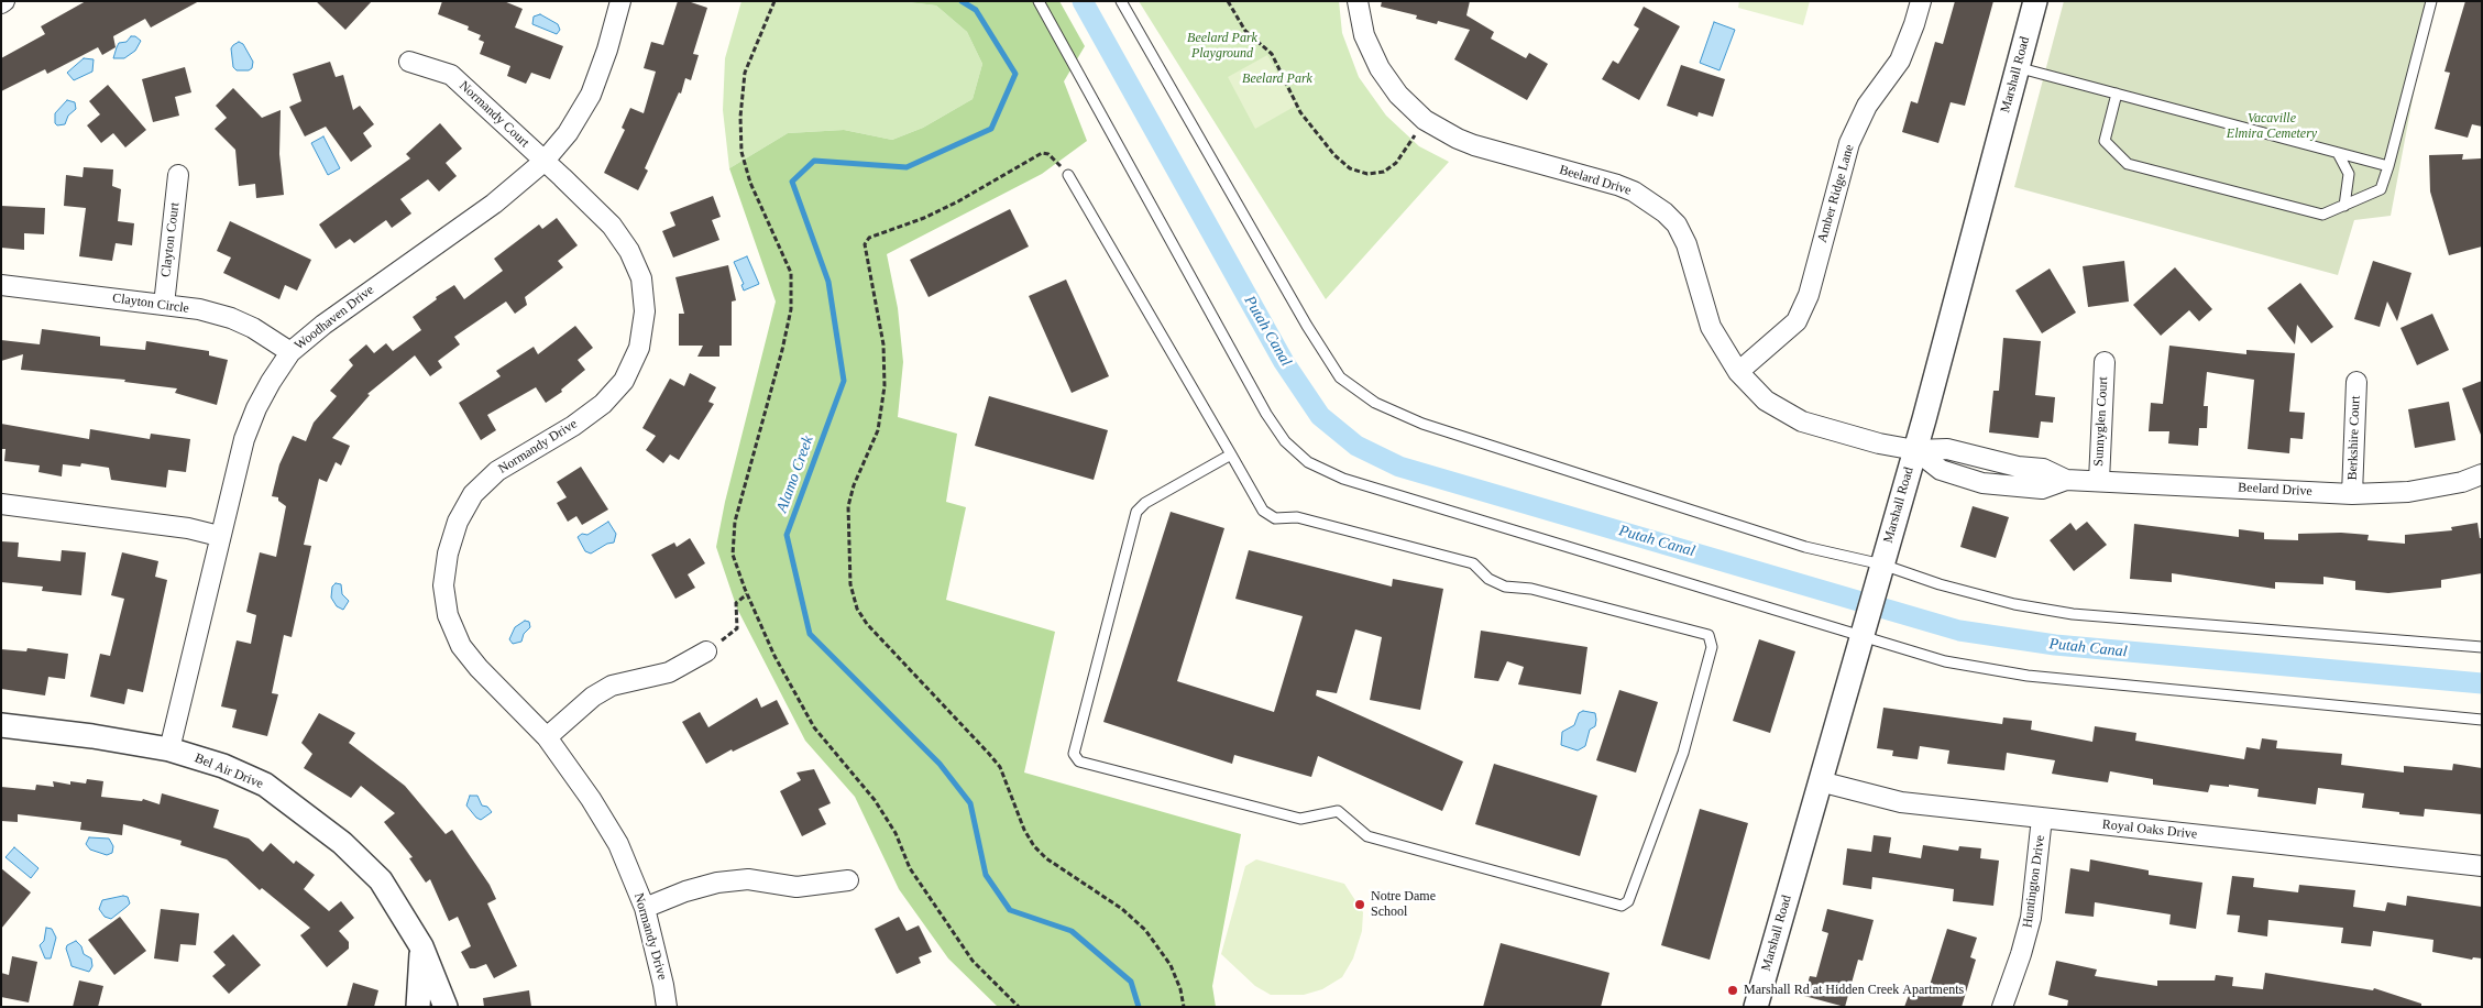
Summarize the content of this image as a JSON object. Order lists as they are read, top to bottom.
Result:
{
  "streets": {
    "street": [
      "Marshall Road",
      "Normandy Court",
      "Beelard Drive",
      "Amber Ridge Lane",
      "Clayton Court",
      "Clayton Circle",
      "Woodhaven Drive",
      "Sunnyglen Court",
      "Berkshire Court",
      "Normandy Drive",
      "Bel Air Drive",
      "Royal Oaks Drive",
      "Huntington Drive"
    ]
  },
  "crossings": [
    ["Marshall Road", "Beelard Drive"],
    ["Marshall Road", "Royal Oaks Drive"],
    ["Normandy Court", "Woodhaven Drive"],
    ["Normandy Court", "Normandy Drive"],
    ["Beelard Drive", "Amber Ridge Lane"],
    ["Beelard Drive", "Sunnyglen Court"],
    ["Beelard Drive", "Berkshire Court"],
    ["Clayton Court", "Clayton Circle"],
    ["Clayton Circle", "Woodhaven Drive"],
    ["Woodhaven Drive", "Normandy Drive"],
    ["Woodhaven Drive", "Bel Air Drive"],
    ["Royal Oaks Drive", "Huntington Drive"]
  ],
  "water": ["Putah Canal", "Alamo Creek"],
  "parks": ["Beelard Park Playground", "Beelard Park", "Vacaville Elmira Cemetery"],
  "places": ["Notre Dame School", "Marshall Rd at Hidden Creek Apartments"]
}
